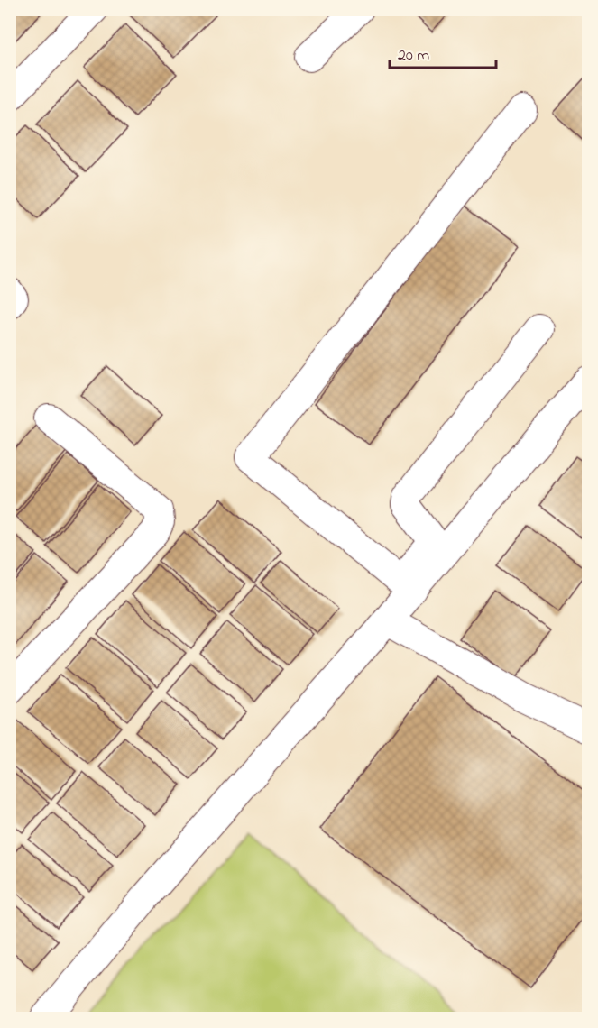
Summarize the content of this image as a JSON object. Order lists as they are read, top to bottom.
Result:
{
  "scale_bar": "20 m"
}
